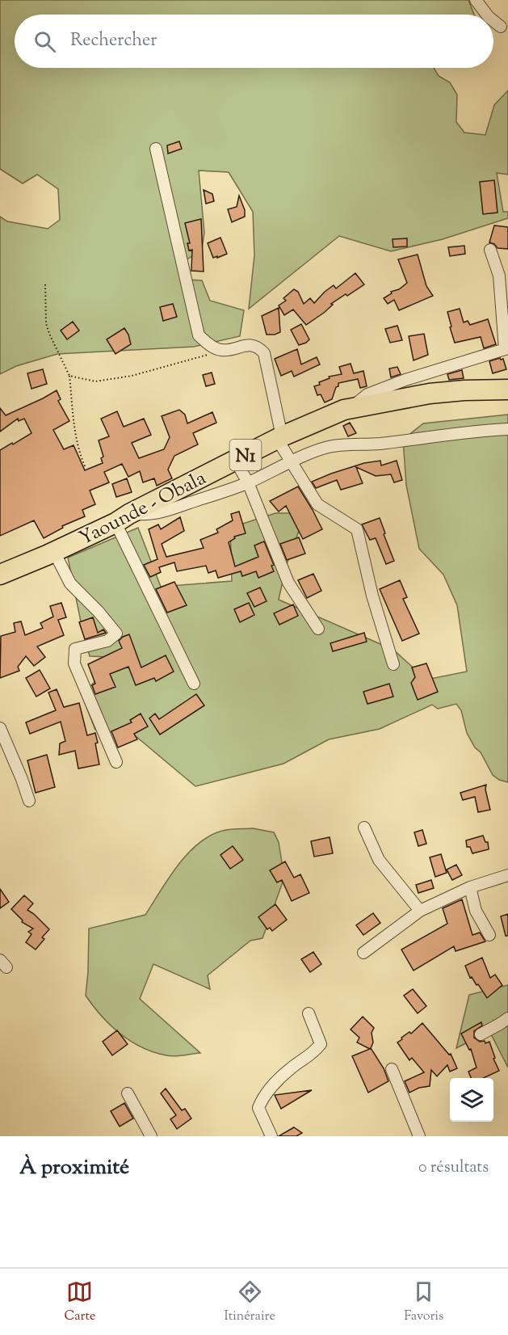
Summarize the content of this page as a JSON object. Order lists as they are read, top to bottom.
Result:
{
  "streets": {
    "highway": ["N1", "Yaounde - Obala"]
  },
  "page": {
    "search": "Rechercher",
    "heading": ["À proximité", "0 résultats"],
    "nav": ["Carte", "Itinéraire", "Favoris"]
  }
}
